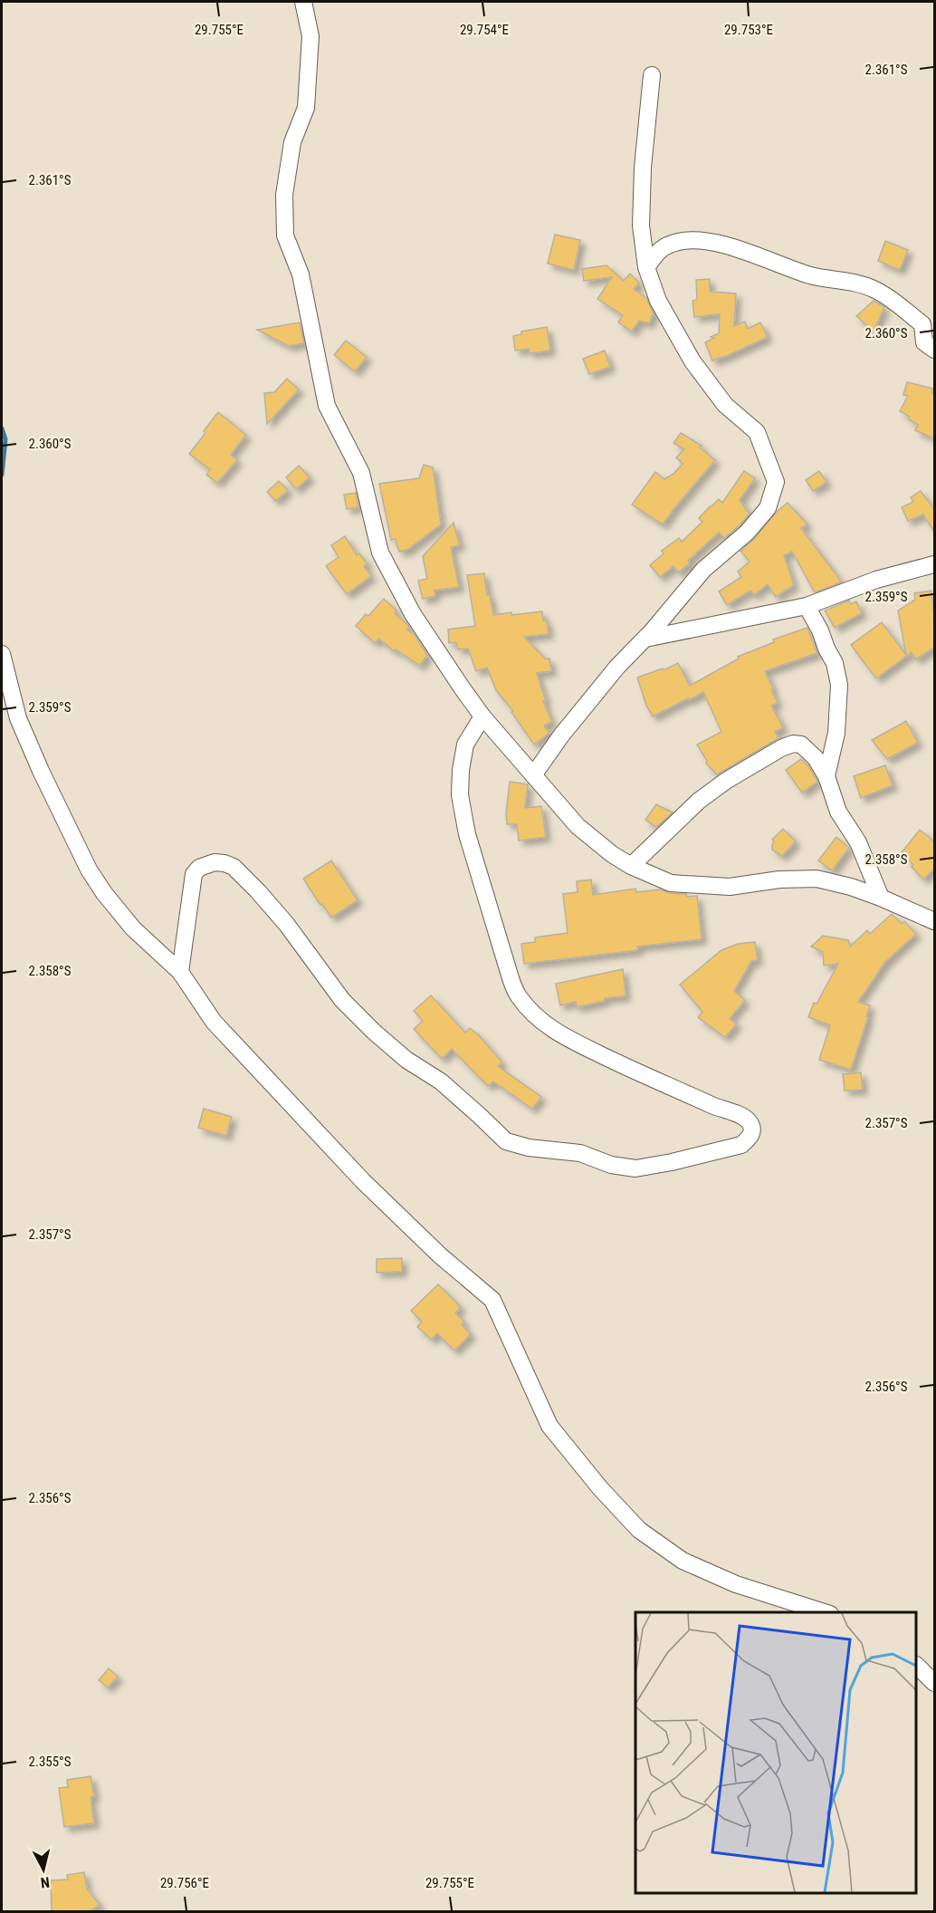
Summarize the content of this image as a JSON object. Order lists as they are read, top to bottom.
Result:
{
  "north": "bottom",
  "coordinates": [
    "29.753°E",
    "29.755°E",
    "29.754°E",
    "2.361°S",
    "2.360°S",
    "2.359°S",
    "2.358°S",
    "2.357°S",
    "2.356°S",
    "2.355°S",
    "29.756°E"
  ]
}
